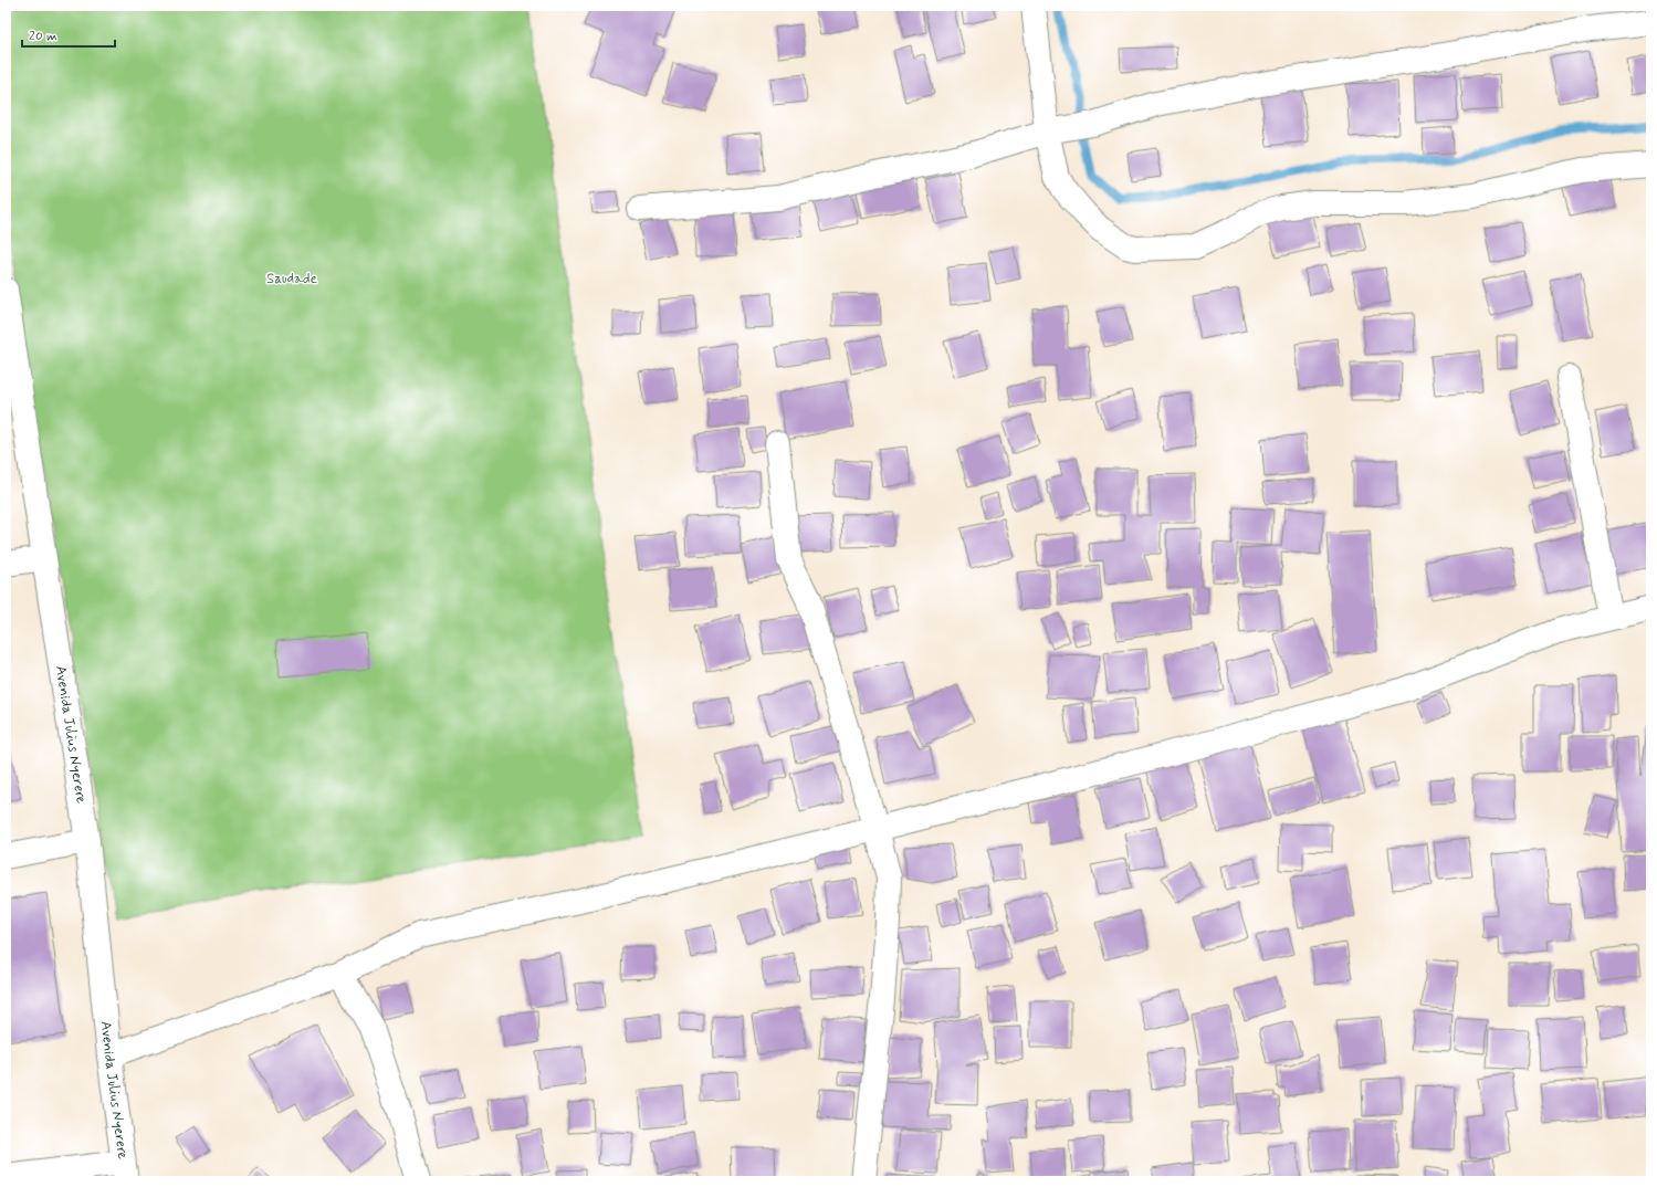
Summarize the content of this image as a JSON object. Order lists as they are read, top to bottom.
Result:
{
  "streets": {
    "street": ["Avenida Julius Nyerere"]
  },
  "parks": ["Saudade"],
  "scale_bar": "20 m"
}
